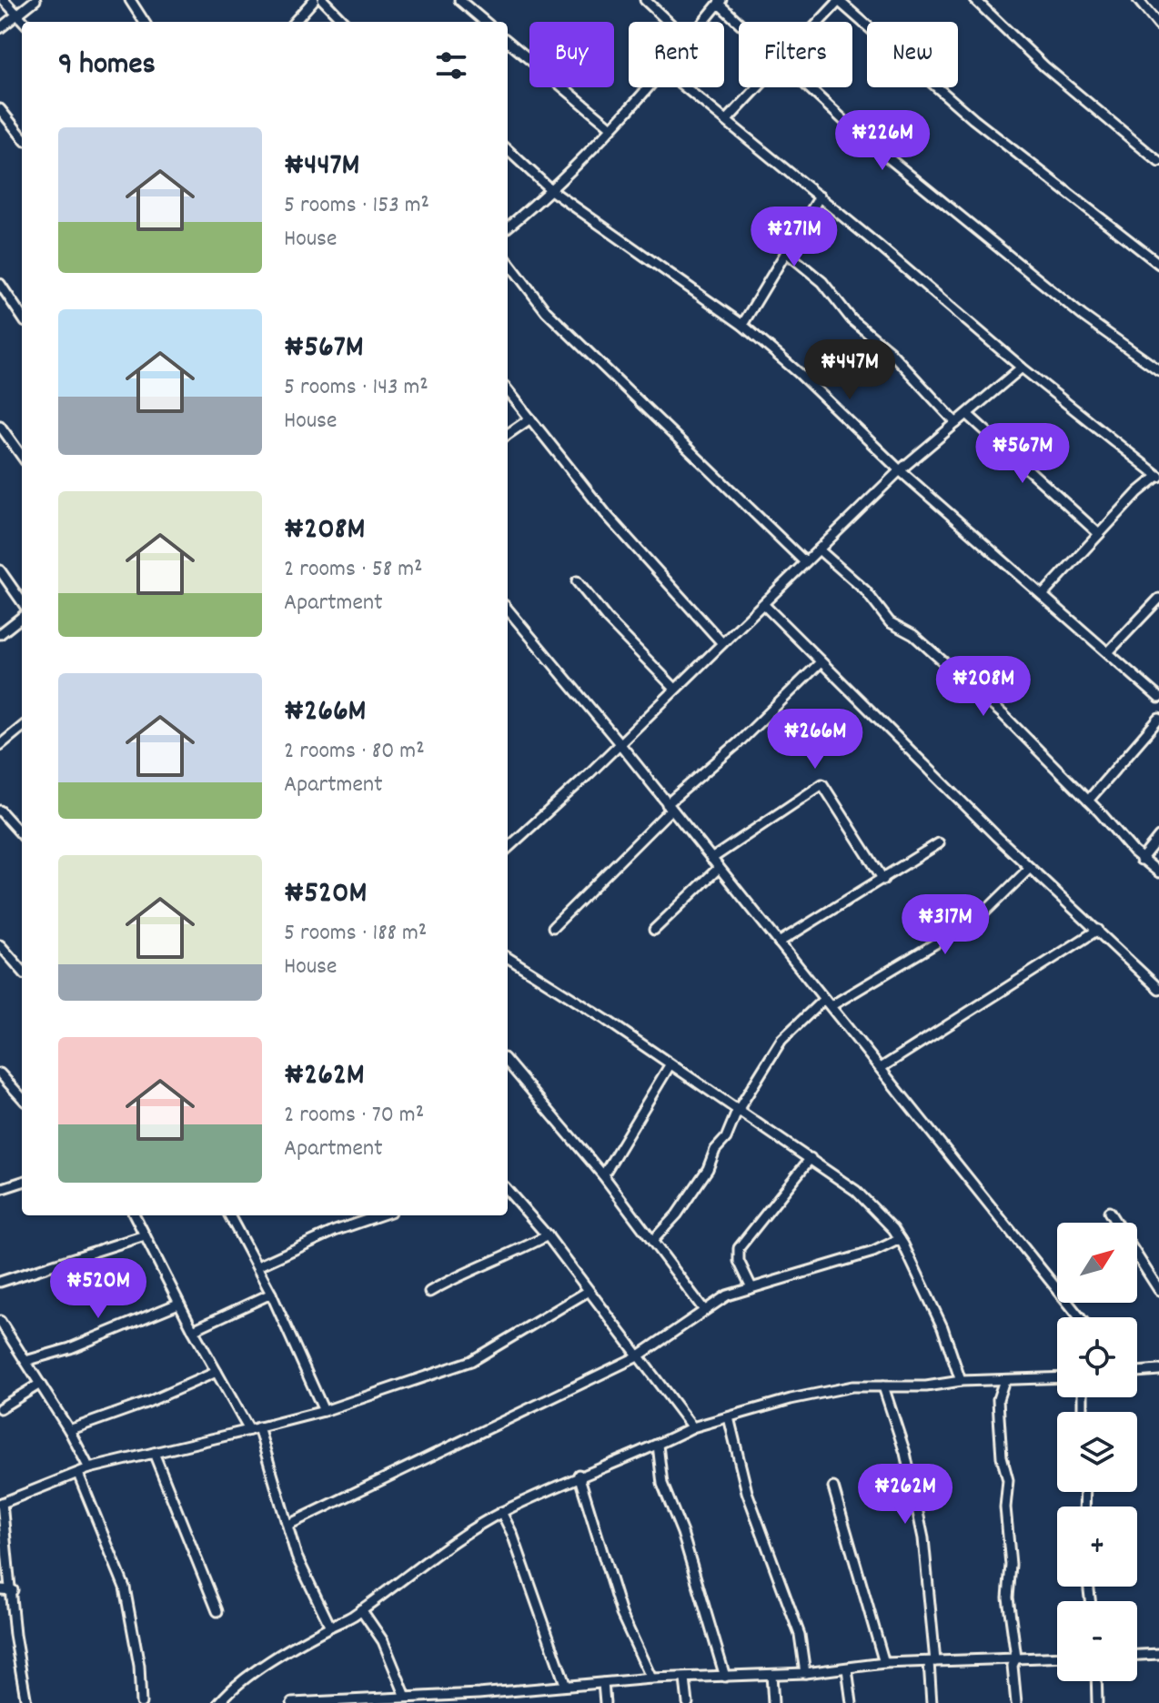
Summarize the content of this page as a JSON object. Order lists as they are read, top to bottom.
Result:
{
  "north": "top right",
  "page": {
    "chip": [
      "Buy",
      "Rent",
      "Filters",
      "New"
    ],
    "heading": "9 homes",
    "list": [
      {
        "name": "₦447M",
        "note": "5 rooms · 153 m² · House"
      },
      {
        "name": "₦567M",
        "note": "5 rooms · 143 m² · House"
      },
      {
        "name": "₦208M",
        "note": "2 rooms · 58 m² · Apartment"
      },
      {
        "name": "₦266M",
        "note": "2 rooms · 80 m² · Apartment"
      },
      {
        "name": "₦520M",
        "note": "5 rooms · 188 m² · House"
      },
      {
        "name": "₦262M",
        "note": "2 rooms · 70 m² · Apartment"
      }
    ],
    "price": [
      "₦226M",
      "₦271M",
      "₦447M",
      "₦567M",
      "₦208M",
      "₦266M",
      "₦317M",
      "₦520M",
      "₦262M"
    ],
    "map_buttons": ["+", "−"]
  }
}
